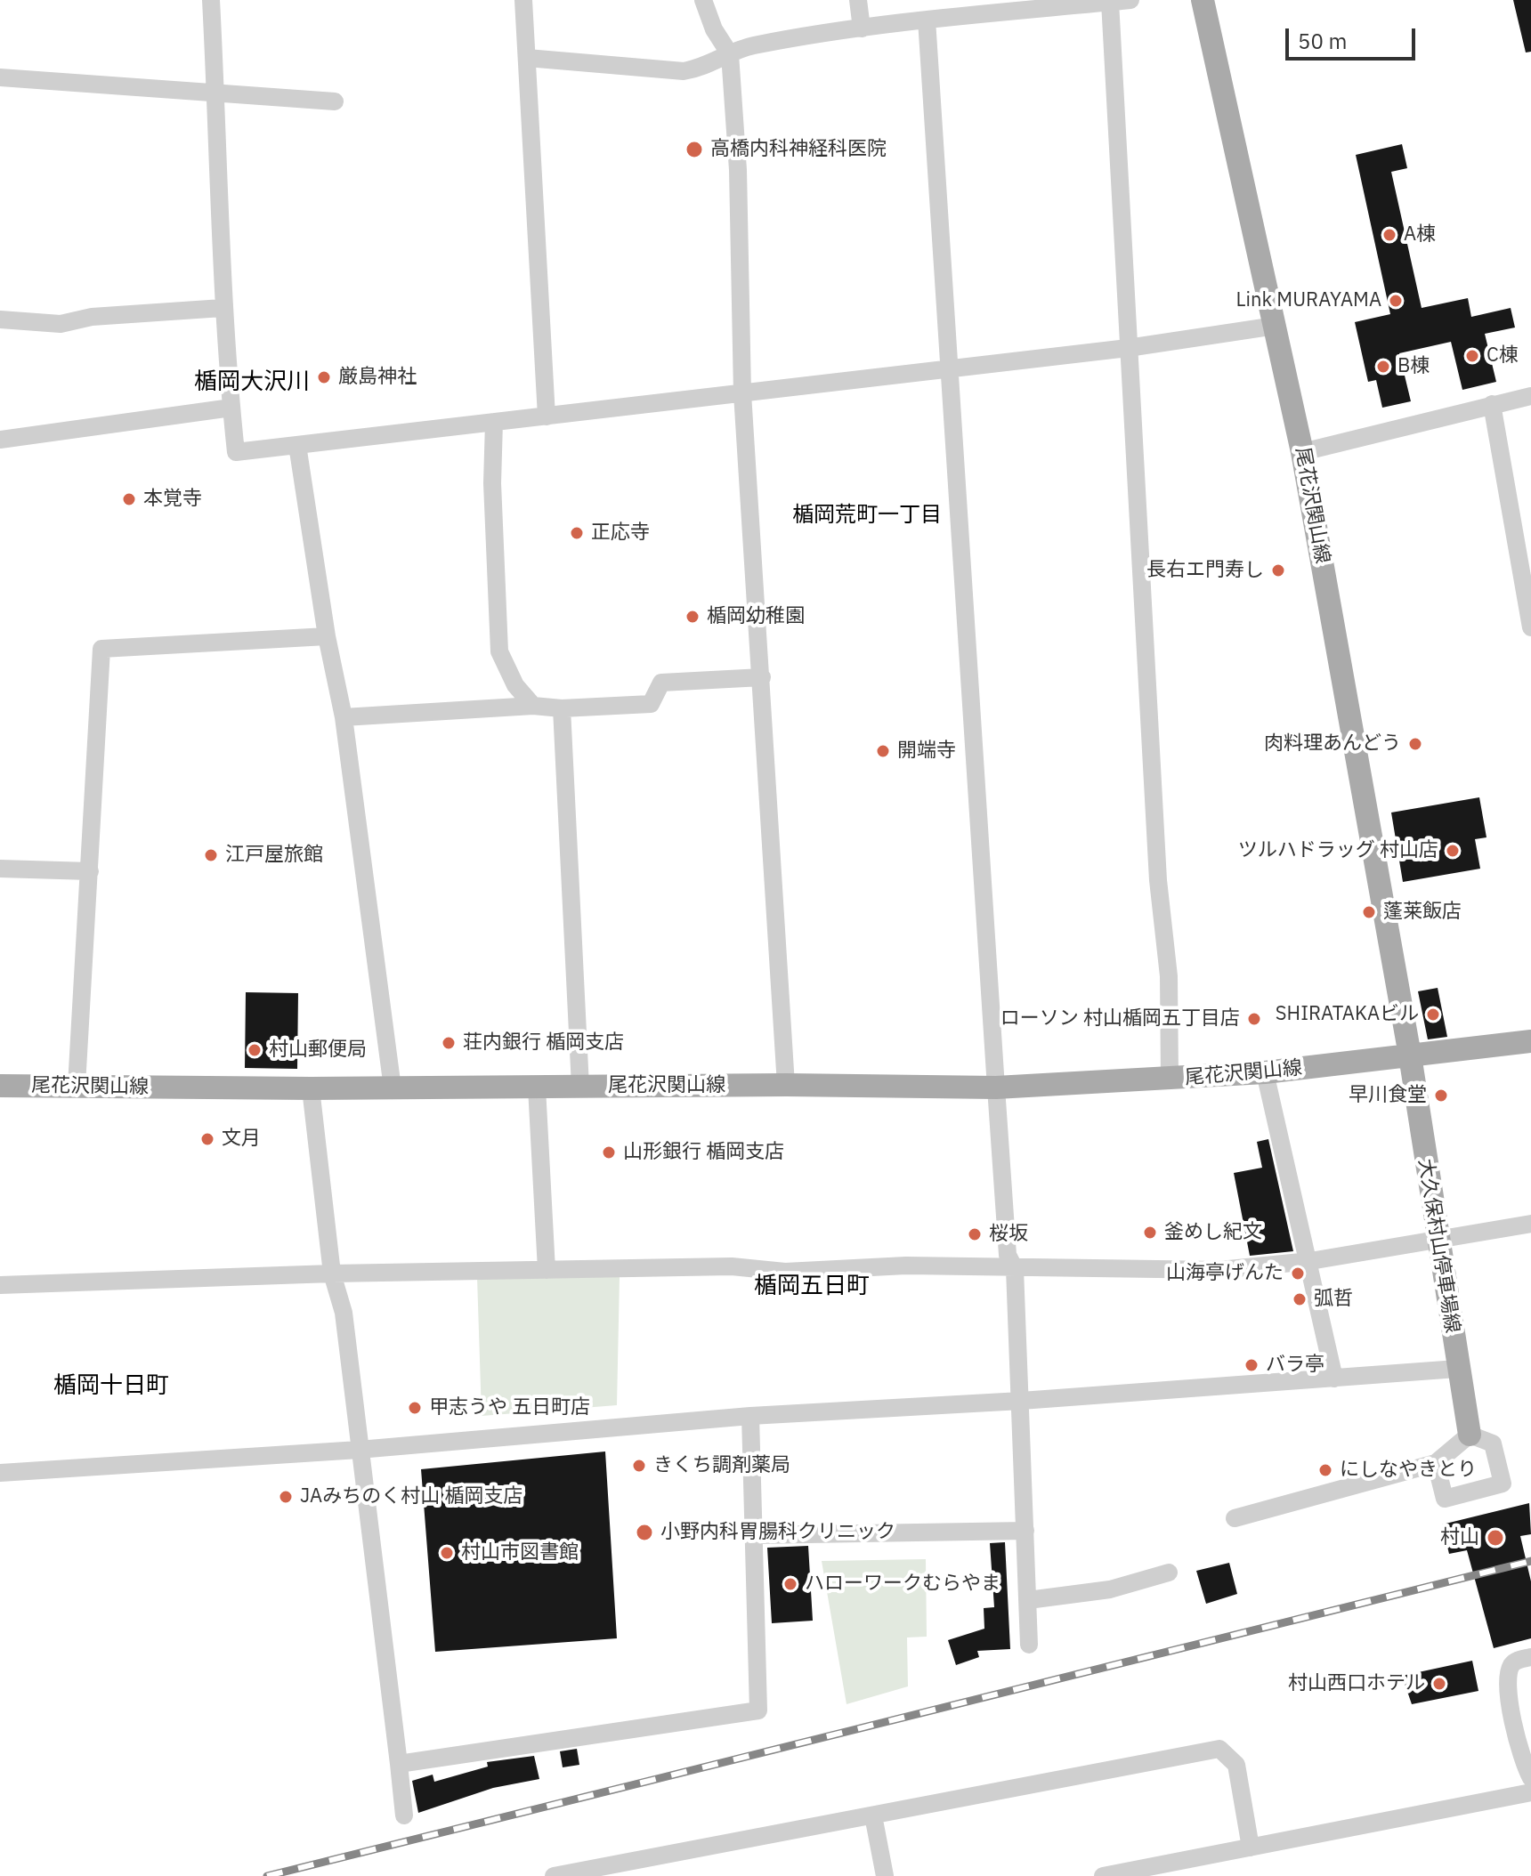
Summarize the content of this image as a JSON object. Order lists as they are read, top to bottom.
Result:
{
  "streets": {
    "main road": ["尾花沢関山線", "大久保村山停車場線"]
  },
  "crossings": [
    ["尾花沢関山線", "大久保村山停車場線"]
  ],
  "districts": [
    "楯岡大沢川",
    "楯岡荒町一丁目",
    "楯岡五日町",
    "楯岡十日町"
  ],
  "places": [
    "高橋内科神経科医院",
    "A棟",
    "Link MURAYAMA",
    "C棟",
    "B棟",
    "厳島神社",
    "本覚寺",
    "正応寺",
    "長右エ門寿し",
    "楯岡幼稚園",
    "肉料理あんどう",
    "開端寺",
    "ツルハドラッグ 村山店",
    "江戸屋旅館",
    "蓬莱飯店",
    "SHIRATAKAビル",
    "ローソン 村山楯岡五丁目店",
    "荘内銀行 楯岡支店",
    "村山郵便局",
    "早川食堂",
    "文月",
    "山形銀行 楯岡支店",
    "釜めし紀文",
    "桜坂",
    "山海亭げんた",
    "弧哲",
    "バラ亭",
    "甲志うや 五日町店",
    "きくち調剤薬局",
    "にしなやきとり",
    "JAみちのく村山 楯岡支店",
    "小野内科胃腸科クリニック",
    "村山",
    "村山市図書館",
    "ハローワークむらやま",
    "村山西口ホテル"
  ],
  "scale_bar": "50 m"
}
